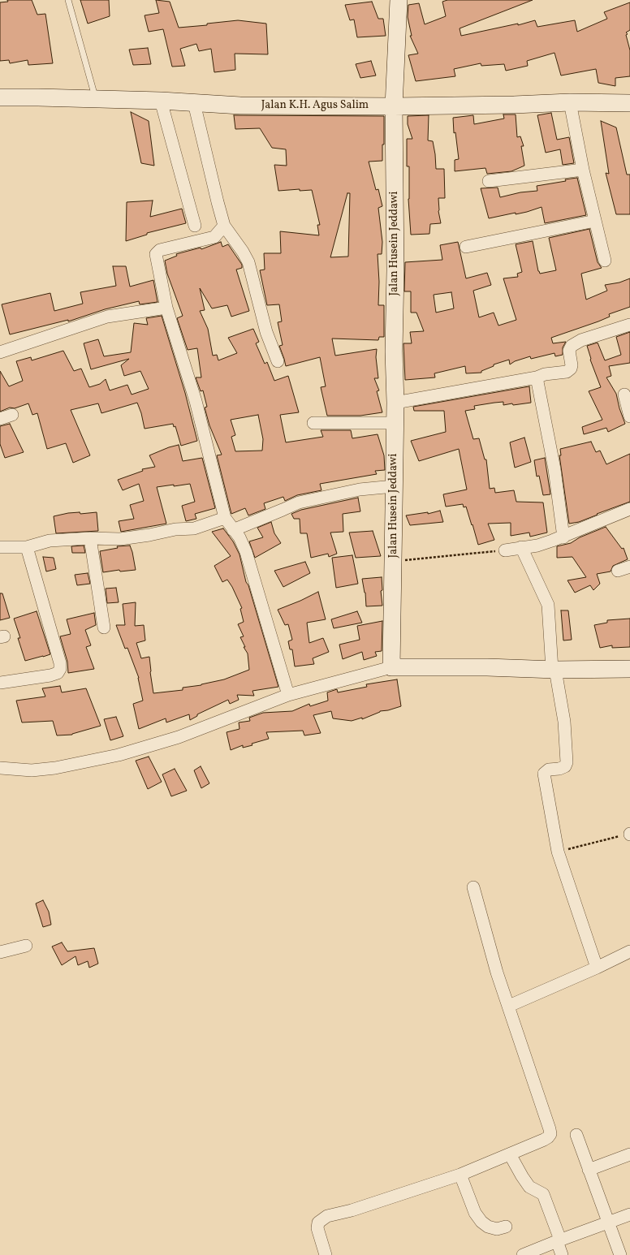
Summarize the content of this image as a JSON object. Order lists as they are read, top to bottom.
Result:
{
  "streets": {
    "street": ["Jalan K.H. Agus Salim", "Jalan Husein Jeddawi"]
  },
  "crossings": [
    ["Jalan K.H. Agus Salim", "Jalan Husein Jeddawi"]
  ]
}
